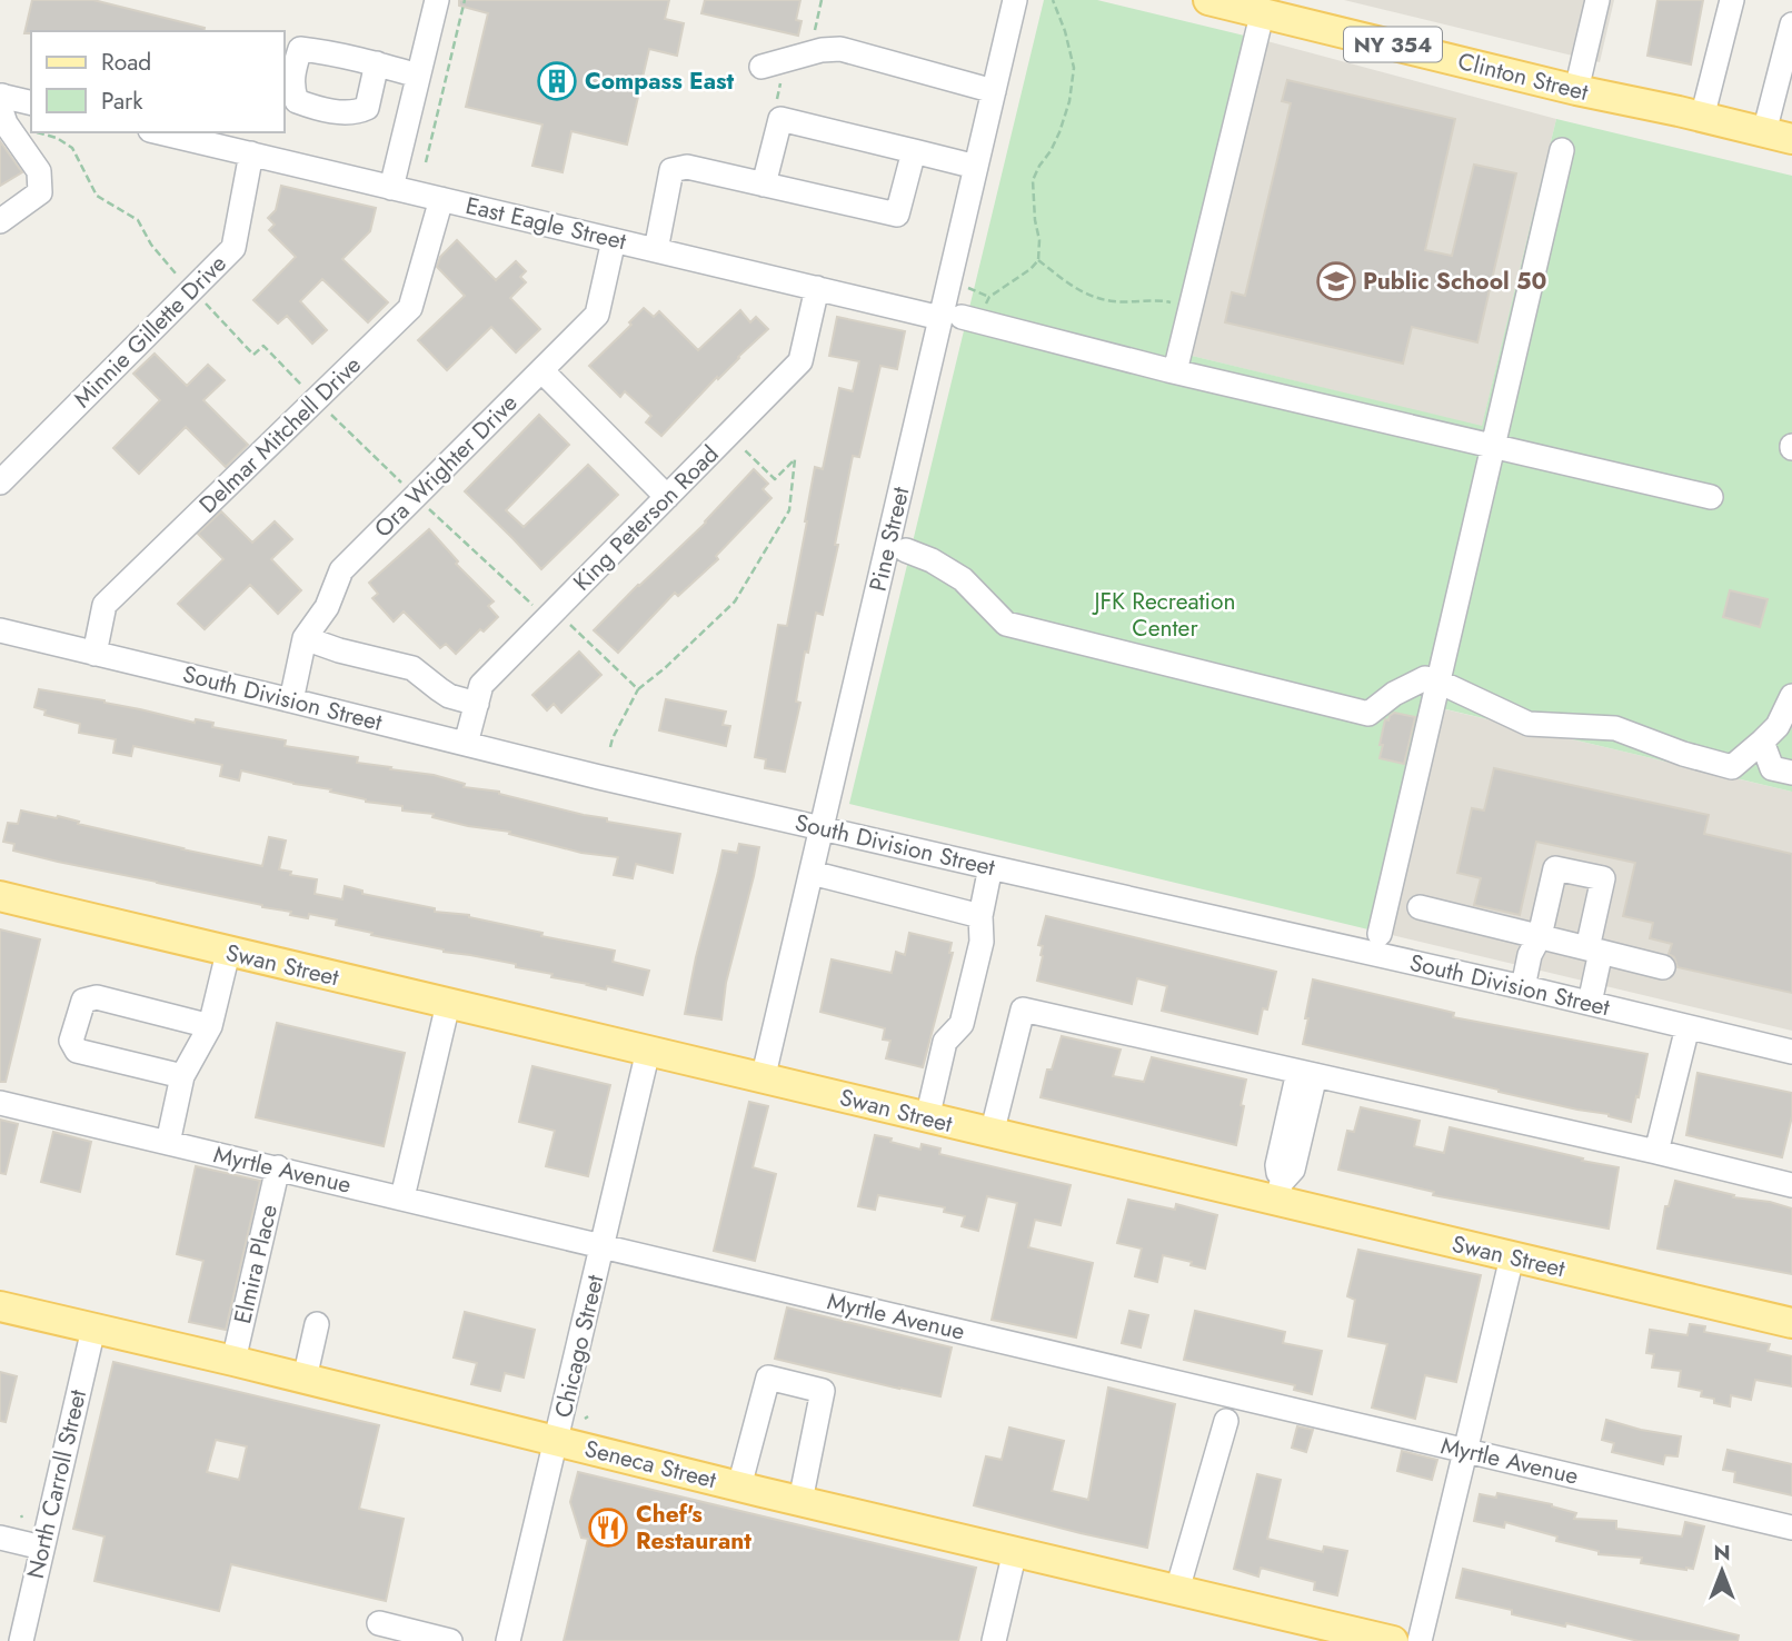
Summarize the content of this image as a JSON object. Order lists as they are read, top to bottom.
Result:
{
  "streets": {
    "main road": [
      "NY 354",
      "Clinton Street",
      "Swan Street",
      "Seneca Street"
    ],
    "street": [
      "East Eagle Street",
      "Minnie Gillette Drive",
      "Delmar Mitchell Drive",
      "Ora Wrighter Drive",
      "King Peterson Road",
      "Pine Street",
      "South Division Street",
      "Myrtle Avenue",
      "Elmira Place",
      "Chicago Street",
      "North Carroll Street"
    ]
  },
  "crossings": [
    ["East Eagle Street", "Minnie Gillette Drive"],
    ["East Eagle Street", "Delmar Mitchell Drive"],
    ["East Eagle Street", "Ora Wrighter Drive"],
    ["East Eagle Street", "King Peterson Road"],
    ["East Eagle Street", "Pine Street"],
    ["Delmar Mitchell Drive", "South Division Street"],
    ["Ora Wrighter Drive", "South Division Street"],
    ["King Peterson Road", "South Division Street"],
    ["Pine Street", "South Division Street"],
    ["Pine Street", "Swan Street"],
    ["Swan Street", "Chicago Street"],
    ["Myrtle Avenue", "Elmira Place"],
    ["Myrtle Avenue", "Chicago Street"],
    ["Elmira Place", "Seneca Street"],
    ["Chicago Street", "Seneca Street"],
    ["Seneca Street", "North Carroll Street"]
  ],
  "parks": ["JFK Recreation Center"],
  "places": {
    "building": ["Compass East"],
    "school or university": ["Public School 50"],
    "restaurant": ["Chef's Restaurant"]
  },
  "legend": ["Road", "Park"],
  "north": "top"
}
